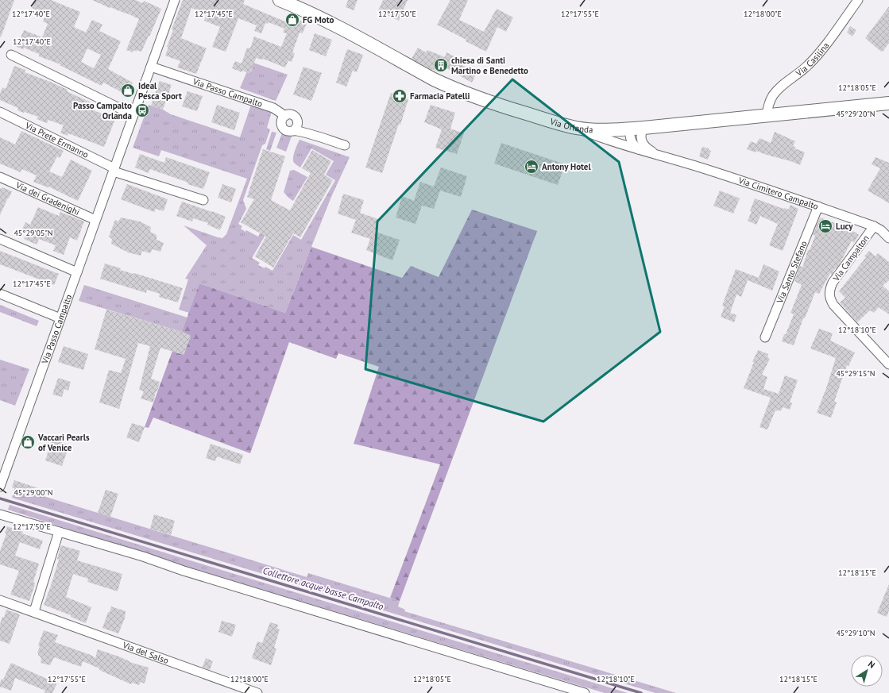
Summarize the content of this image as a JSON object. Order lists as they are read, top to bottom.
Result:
{
  "streets": {
    "main road": ["Via Orlanda"],
    "street": [
      "Via Casilina",
      "Via Passo Campalto",
      "Via Prete Ermanno",
      "Via Cimitero Campalto",
      "Via dei Gradenighi",
      "Via Campalton",
      "Via Santo Stefano",
      "Via del Salso"
    ]
  },
  "crossings": [
    ["Via Casilina", "Via Orlanda"],
    ["Via Passo Campalto", "Via Prete Ermanno"],
    ["Via Passo Campalto", "Via dei Gradenighi"],
    ["Via Orlanda", "Via Cimitero Campalto"],
    ["Via Cimitero Campalto", "Via Campalton"],
    ["Via Cimitero Campalto", "Via Santo Stefano"]
  ],
  "water": ["Collettore acque basse Campalto"],
  "places": {
    "shop": ["FG Moto", "Ideal Pesca Sport", "Vaccari Pearls of Venice"],
    "building": ["chiesa di Santi Martino e Benedetto"],
    "pharmacy": ["Farmacia Patelli"],
    "bus stop": ["Passo Campalto Orlanda"],
    "hotel": ["Antony Hotel", "Lucy"]
  },
  "north": "top right",
  "coordinates": [
    "12°17'40\"E",
    "12°17'45\"E",
    "12°17'50\"E",
    "12°17'55\"E",
    "12°18'00\"E",
    "12°18'05\"E",
    "45°29'20\"N",
    "45°29'05\"N",
    "12°18'10\"E",
    "45°29'15\"N",
    "45°29'00\"N",
    "12°18'15\"E",
    "45°29'10\"N"
  ]
}
